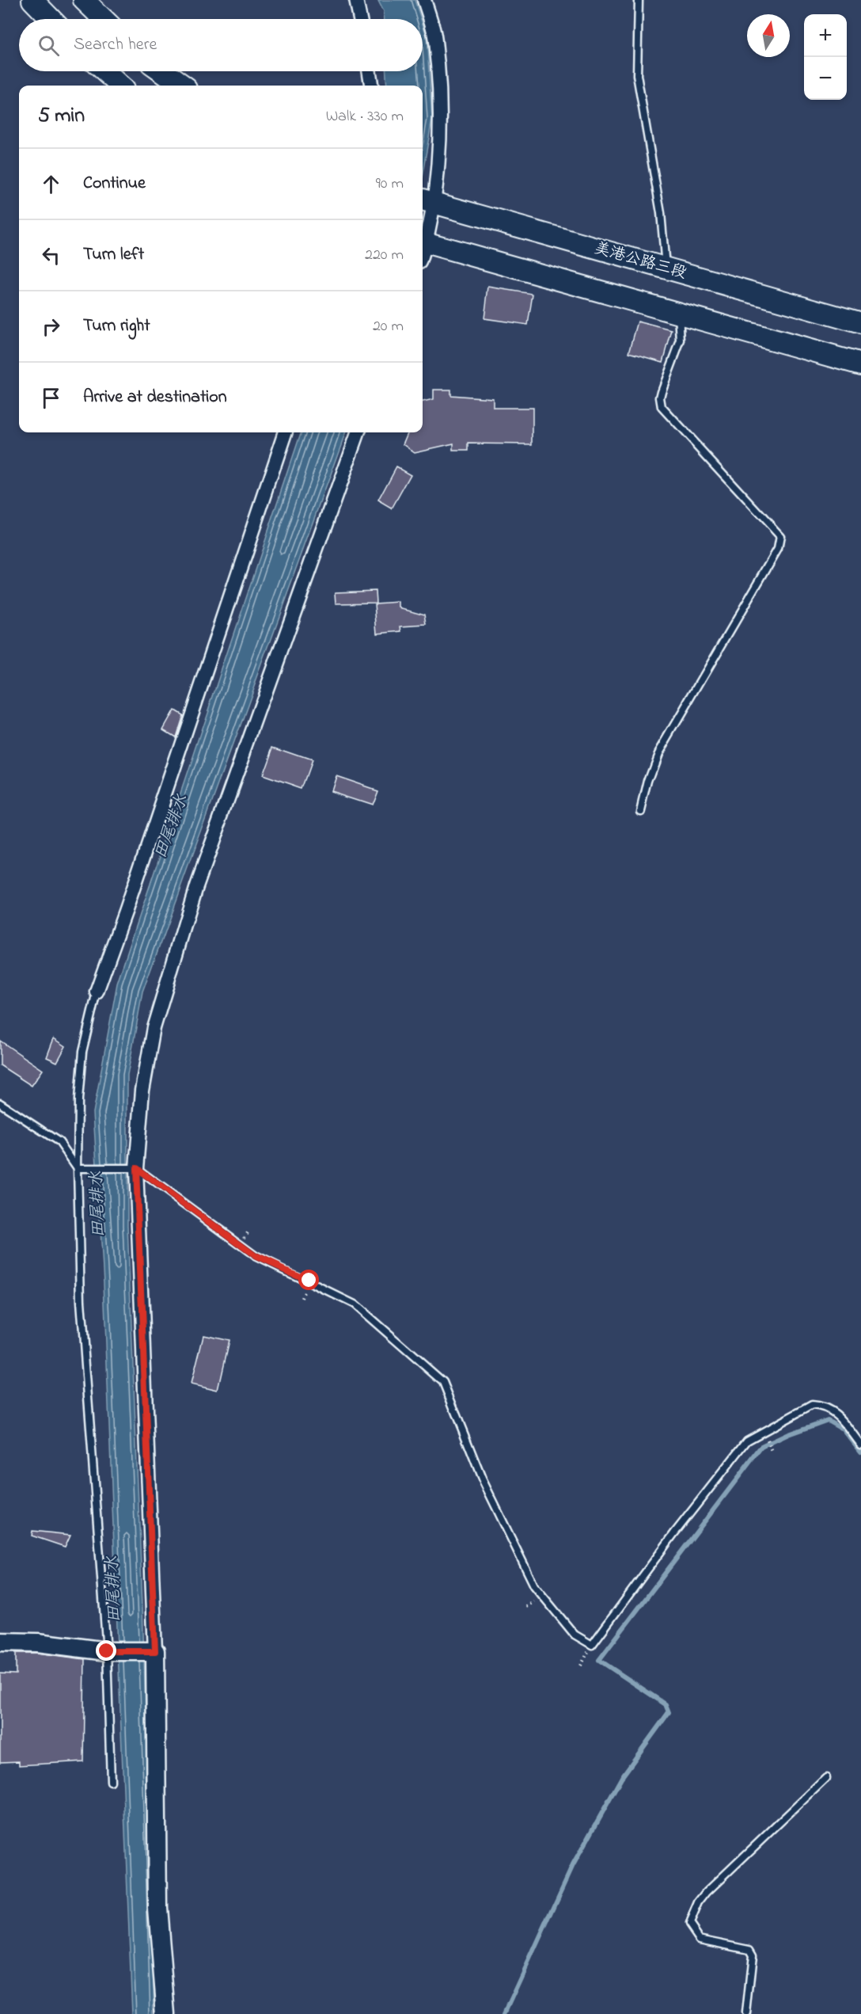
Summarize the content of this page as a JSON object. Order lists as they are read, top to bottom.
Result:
{
  "streets": {
    "main road": ["美港公路三段"]
  },
  "water": ["田尾排水"],
  "north": "top",
  "page": {
    "map_buttons": ["+", "−"],
    "search": "Search here",
    "heading": ["5 min", "Walk · 330 m"],
    "list": [
      ["Continue", "90 m"],
      ["Turn left", "220 m"],
      ["Turn right", "20 m"],
      "Arrive at destination"
    ]
  }
}
